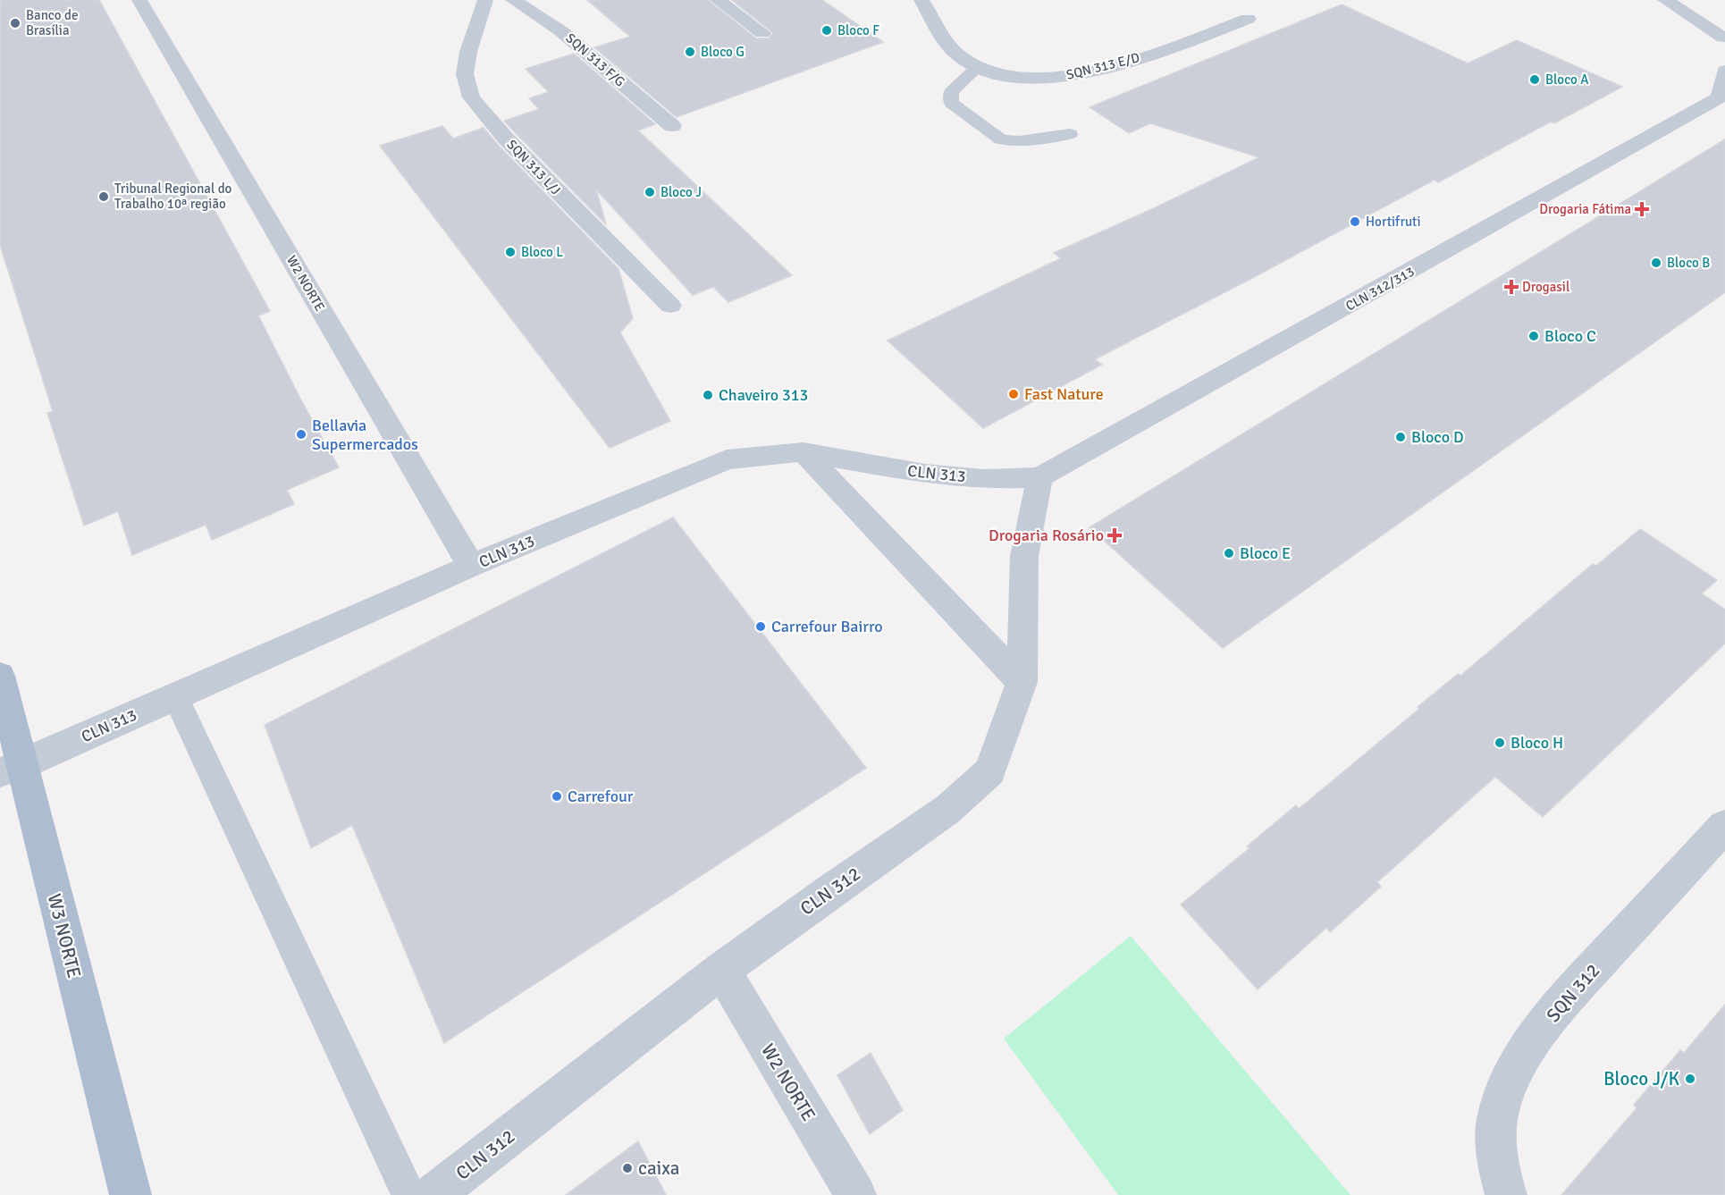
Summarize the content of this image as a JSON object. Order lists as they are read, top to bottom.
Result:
{
  "streets": {
    "main road": ["W3 NORTE"],
    "street": [
      "SQN 313 F/G",
      "SQN 313 E/D",
      "SQN 313 L/J",
      "W2 NORTE",
      "CLN 312/313",
      "CLN 313",
      "CLN 312",
      "SQN 312"
    ]
  },
  "crossings": [
    ["W2 NORTE", "CLN 313"],
    ["W2 NORTE", "CLN 312"],
    ["CLN 312/313", "CLN 313"],
    ["CLN 312/313", "CLN 312"],
    ["CLN 313", "CLN 312"],
    ["CLN 313", "W3 NORTE"]
  ],
  "places": {
    "other": [
      "Banco de Brasília",
      "Bloco F",
      "Bloco G",
      "Bloco A",
      "Bloco J",
      "Tribunal Regional do Trabalho 10ª região",
      "Hortifruti",
      "Bloco L",
      "Bloco B",
      "Bloco C",
      "Fast Nature",
      "Chaveiro 313",
      "Bellavia Supermercados",
      "Bloco D",
      "Bloco E",
      "Carrefour Bairro",
      "Bloco H",
      "Carrefour",
      "Bloco J/K",
      "caixa"
    ],
    "health": ["Drogaria Fátima", "Drogasil", "Drogaria Rosário"]
  }
}
